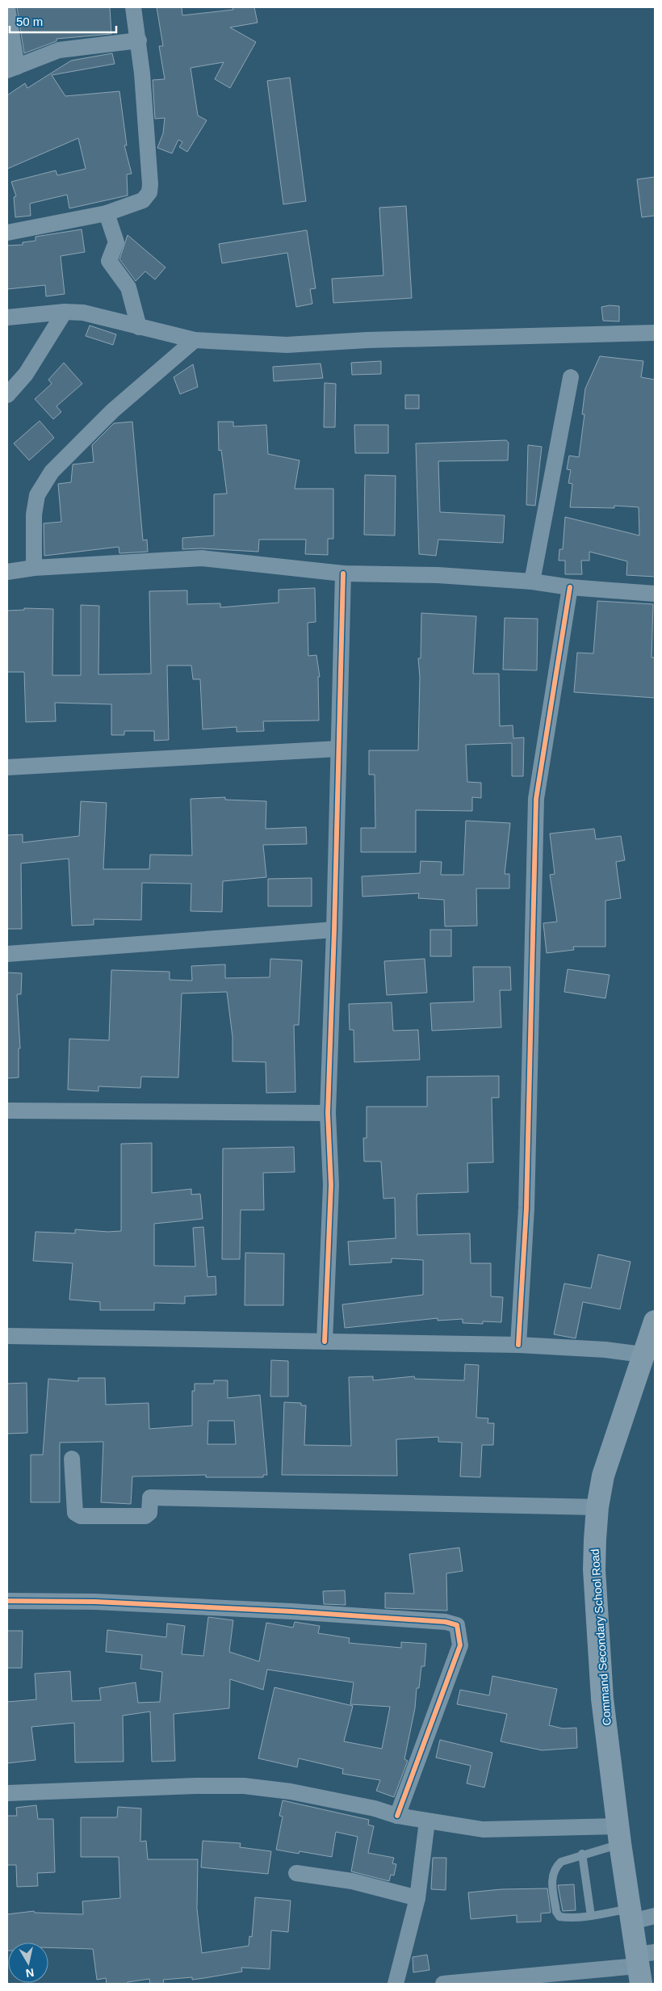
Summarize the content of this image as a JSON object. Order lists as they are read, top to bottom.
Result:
{
  "streets": {
    "main road": ["Command Secondary School Road"]
  },
  "scale_bar": "50 m",
  "north": "bottom"
}
